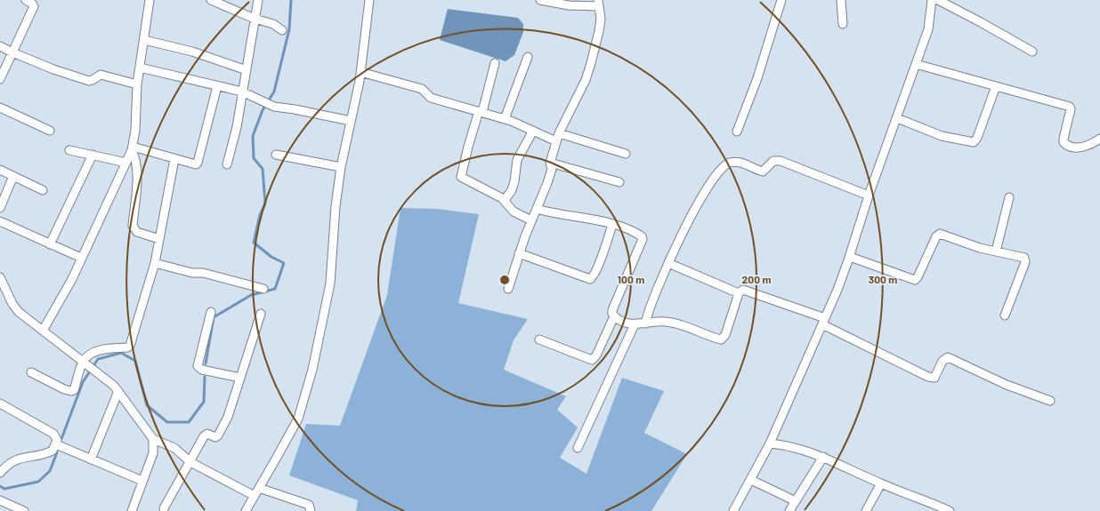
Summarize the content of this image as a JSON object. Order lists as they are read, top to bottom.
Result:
{
  "rings": ["100 m", "200 m", "300 m"]
}
